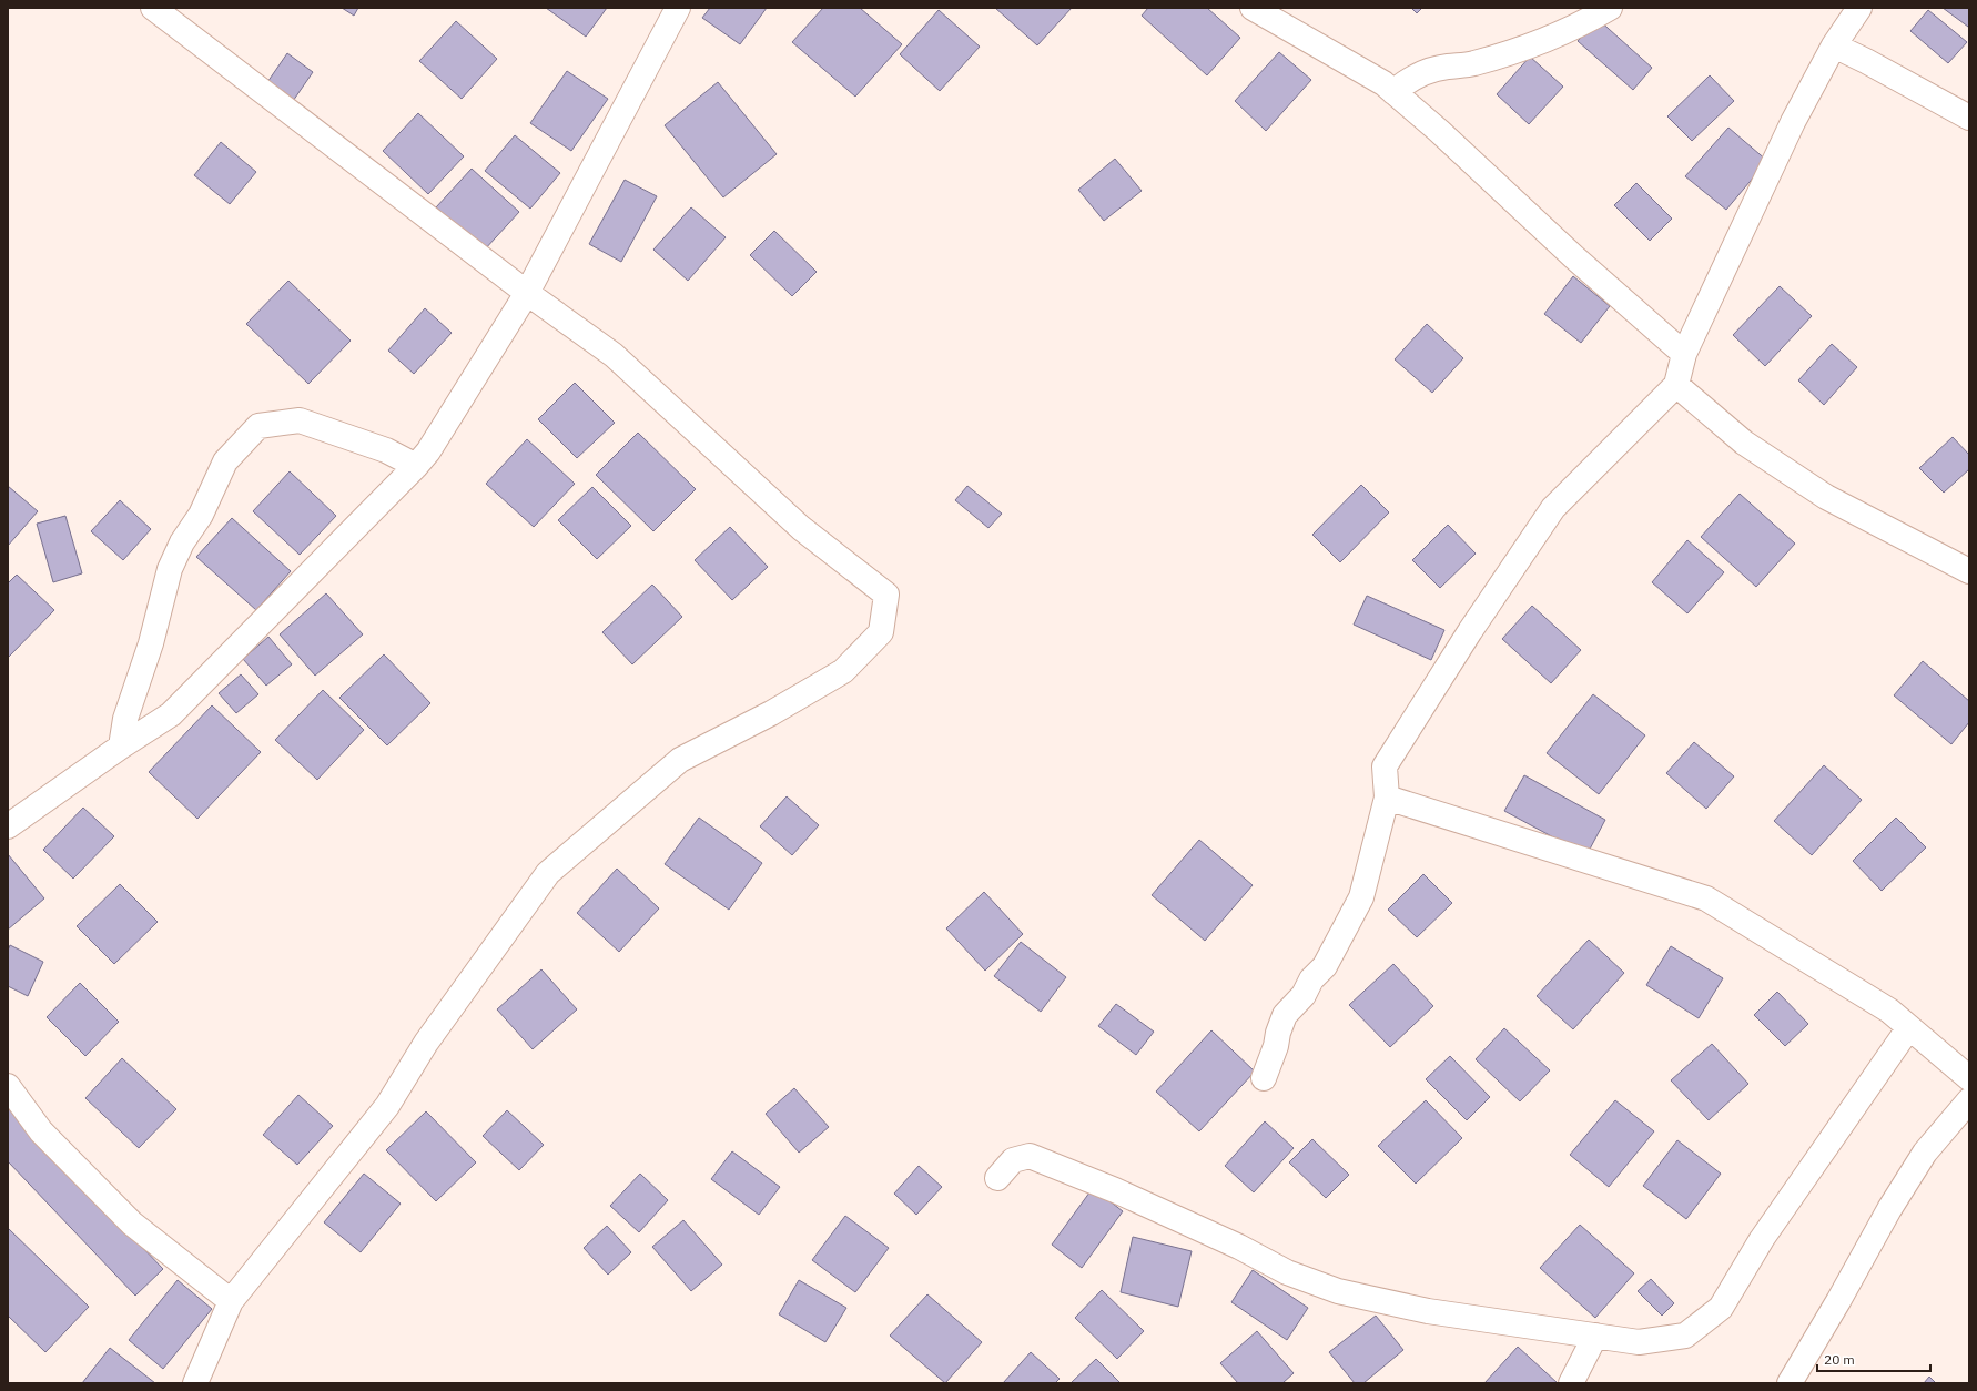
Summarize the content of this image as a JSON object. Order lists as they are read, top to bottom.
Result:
{
  "scale_bar": "20 m"
}
